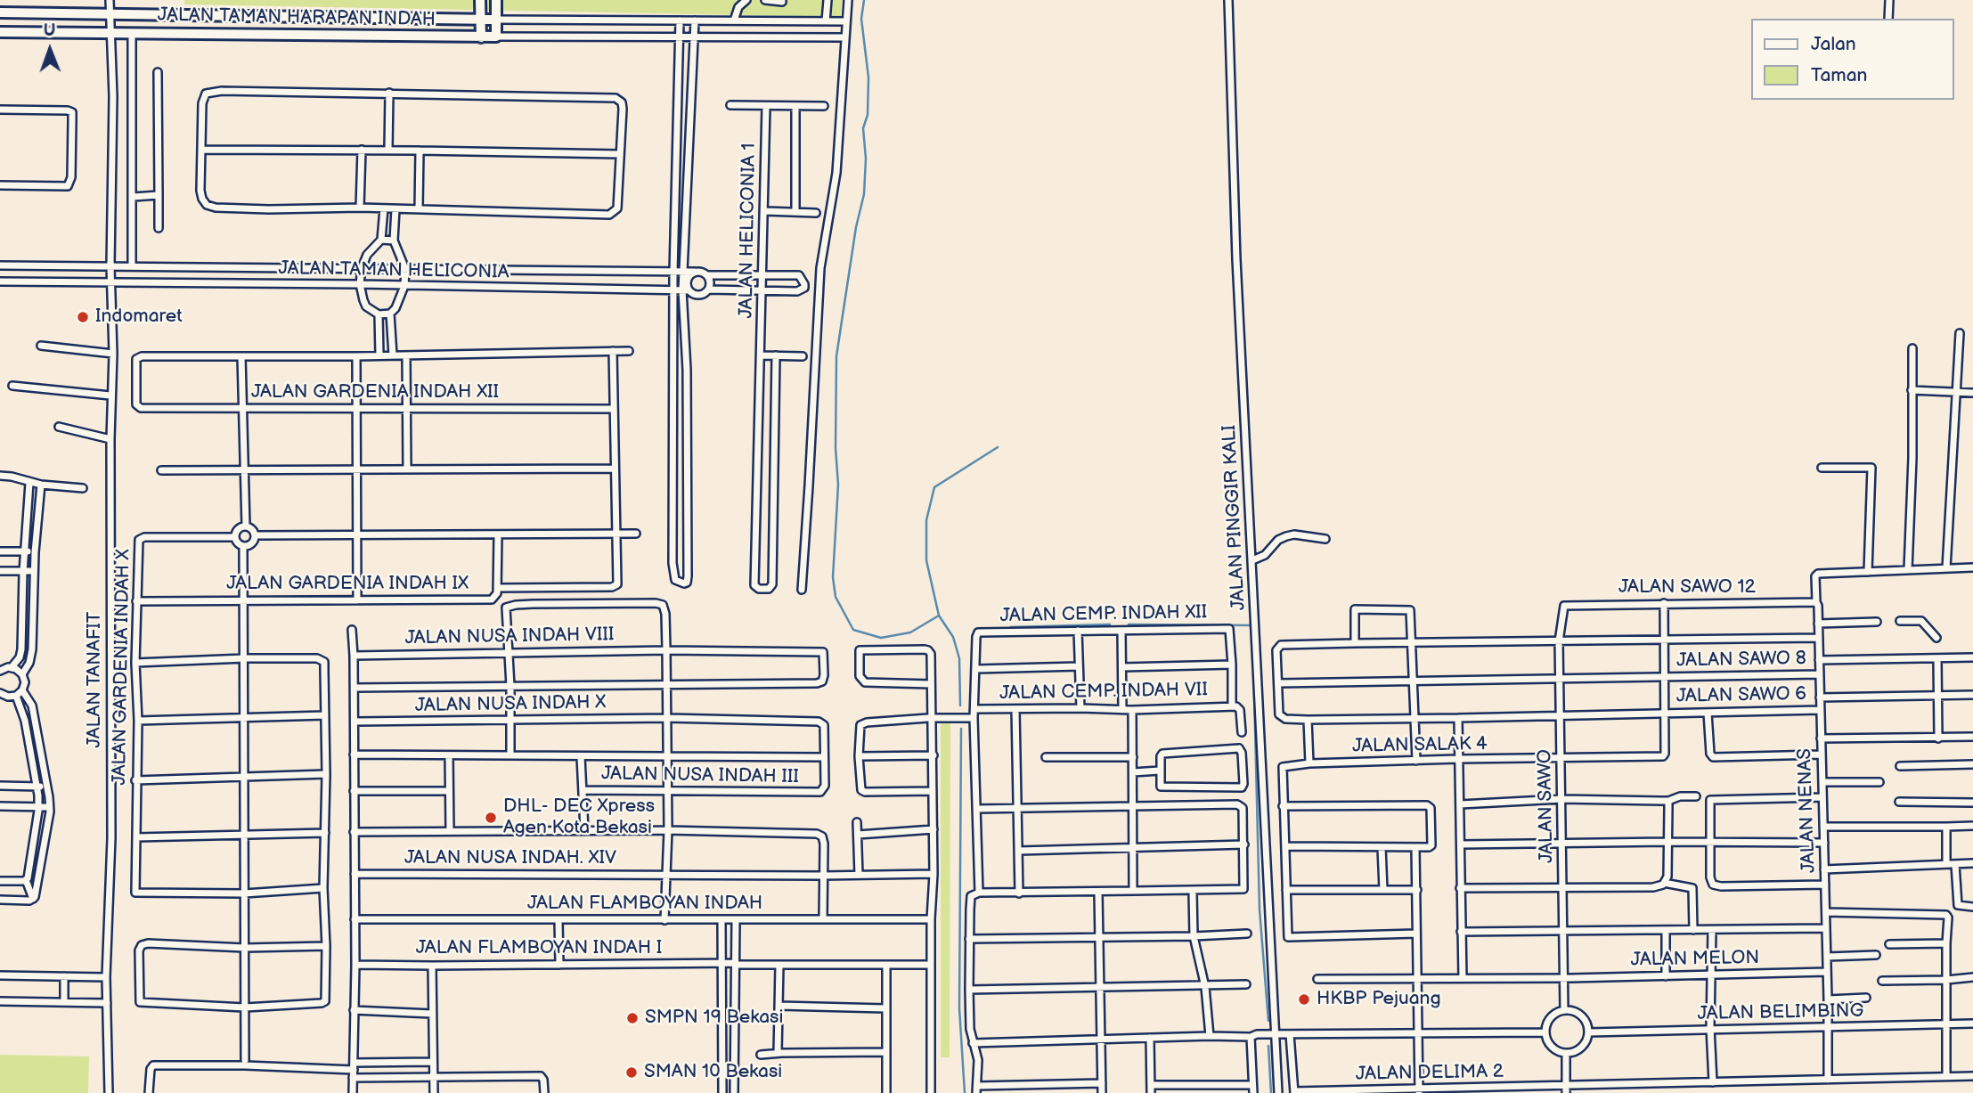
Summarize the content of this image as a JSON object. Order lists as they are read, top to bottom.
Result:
{
  "streets": {
    "street": [
      "JALAN TAMAN HARAPAN INDAH",
      "JALAN HELICONIA 1",
      "JALAN TAMAN HELICONIA",
      "JALAN GARDENIA INDAH XII",
      "JALAN PINGGIR KALI",
      "JALAN GARDENIA INDAH IX",
      "JALAN SAWO 12",
      "JALAN CEMP. INDAH XII",
      "JALAN NUSA INDAH VIII",
      "JALAN SAWO 8",
      "JALAN GARDENIA INDAH X",
      "JALAN TANAFIT",
      "JALAN CEMP. INDAH VII",
      "JALAN SAWO 6",
      "JALAN NUSA INDAH X",
      "JALAN SALAK 4",
      "JALAN NUSA INDAH III",
      "JALAN SAWO",
      "JALAN NENAS",
      "JALAN NUSA INDAH. XIV",
      "JALAN FLAMBOYAN INDAH",
      "JALAN FLAMBOYAN INDAH I",
      "JALAN MELON",
      "JALAN BELIMBING",
      "JALAN DELIMA 2"
    ]
  },
  "crossings": [
    ["JALAN TAMAN HARAPAN INDAH", "JALAN TANAFIT"],
    ["JALAN TAMAN HELICONIA", "JALAN TANAFIT"],
    ["JALAN GARDENIA INDAH IX", "JALAN GARDENIA INDAH X"],
    ["JALAN SAWO 12", "JALAN SAWO"],
    ["JALAN SAWO 12", "JALAN NENAS"],
    ["JALAN CEMP. INDAH XII", "JALAN CEMP. INDAH VII"],
    ["JALAN SAWO 8", "JALAN SAWO 6"],
    ["JALAN SAWO 8", "JALAN SAWO"],
    ["JALAN SAWO 8", "JALAN NENAS"],
    ["JALAN SAWO 6", "JALAN SALAK 4"],
    ["JALAN SAWO 6", "JALAN SAWO"],
    ["JALAN SAWO 6", "JALAN NENAS"],
    ["JALAN NUSA INDAH X", "JALAN NUSA INDAH III"],
    ["JALAN SALAK 4", "JALAN SAWO"],
    ["JALAN SAWO", "JALAN MELON"],
    ["JALAN SAWO", "JALAN BELIMBING"],
    ["JALAN NENAS", "JALAN MELON"],
    ["JALAN NENAS", "JALAN BELIMBING"],
    ["JALAN NENAS", "JALAN DELIMA 2"]
  ],
  "places": [
    "Indomaret",
    "DHL- DEC Xpress Agen Kota Bekasi",
    "HKBP Pejuang",
    "SMPN 19 Bekasi",
    "SMAN 10 Bekasi"
  ],
  "legend": ["Jalan", "Taman"],
  "north": "top"
}
